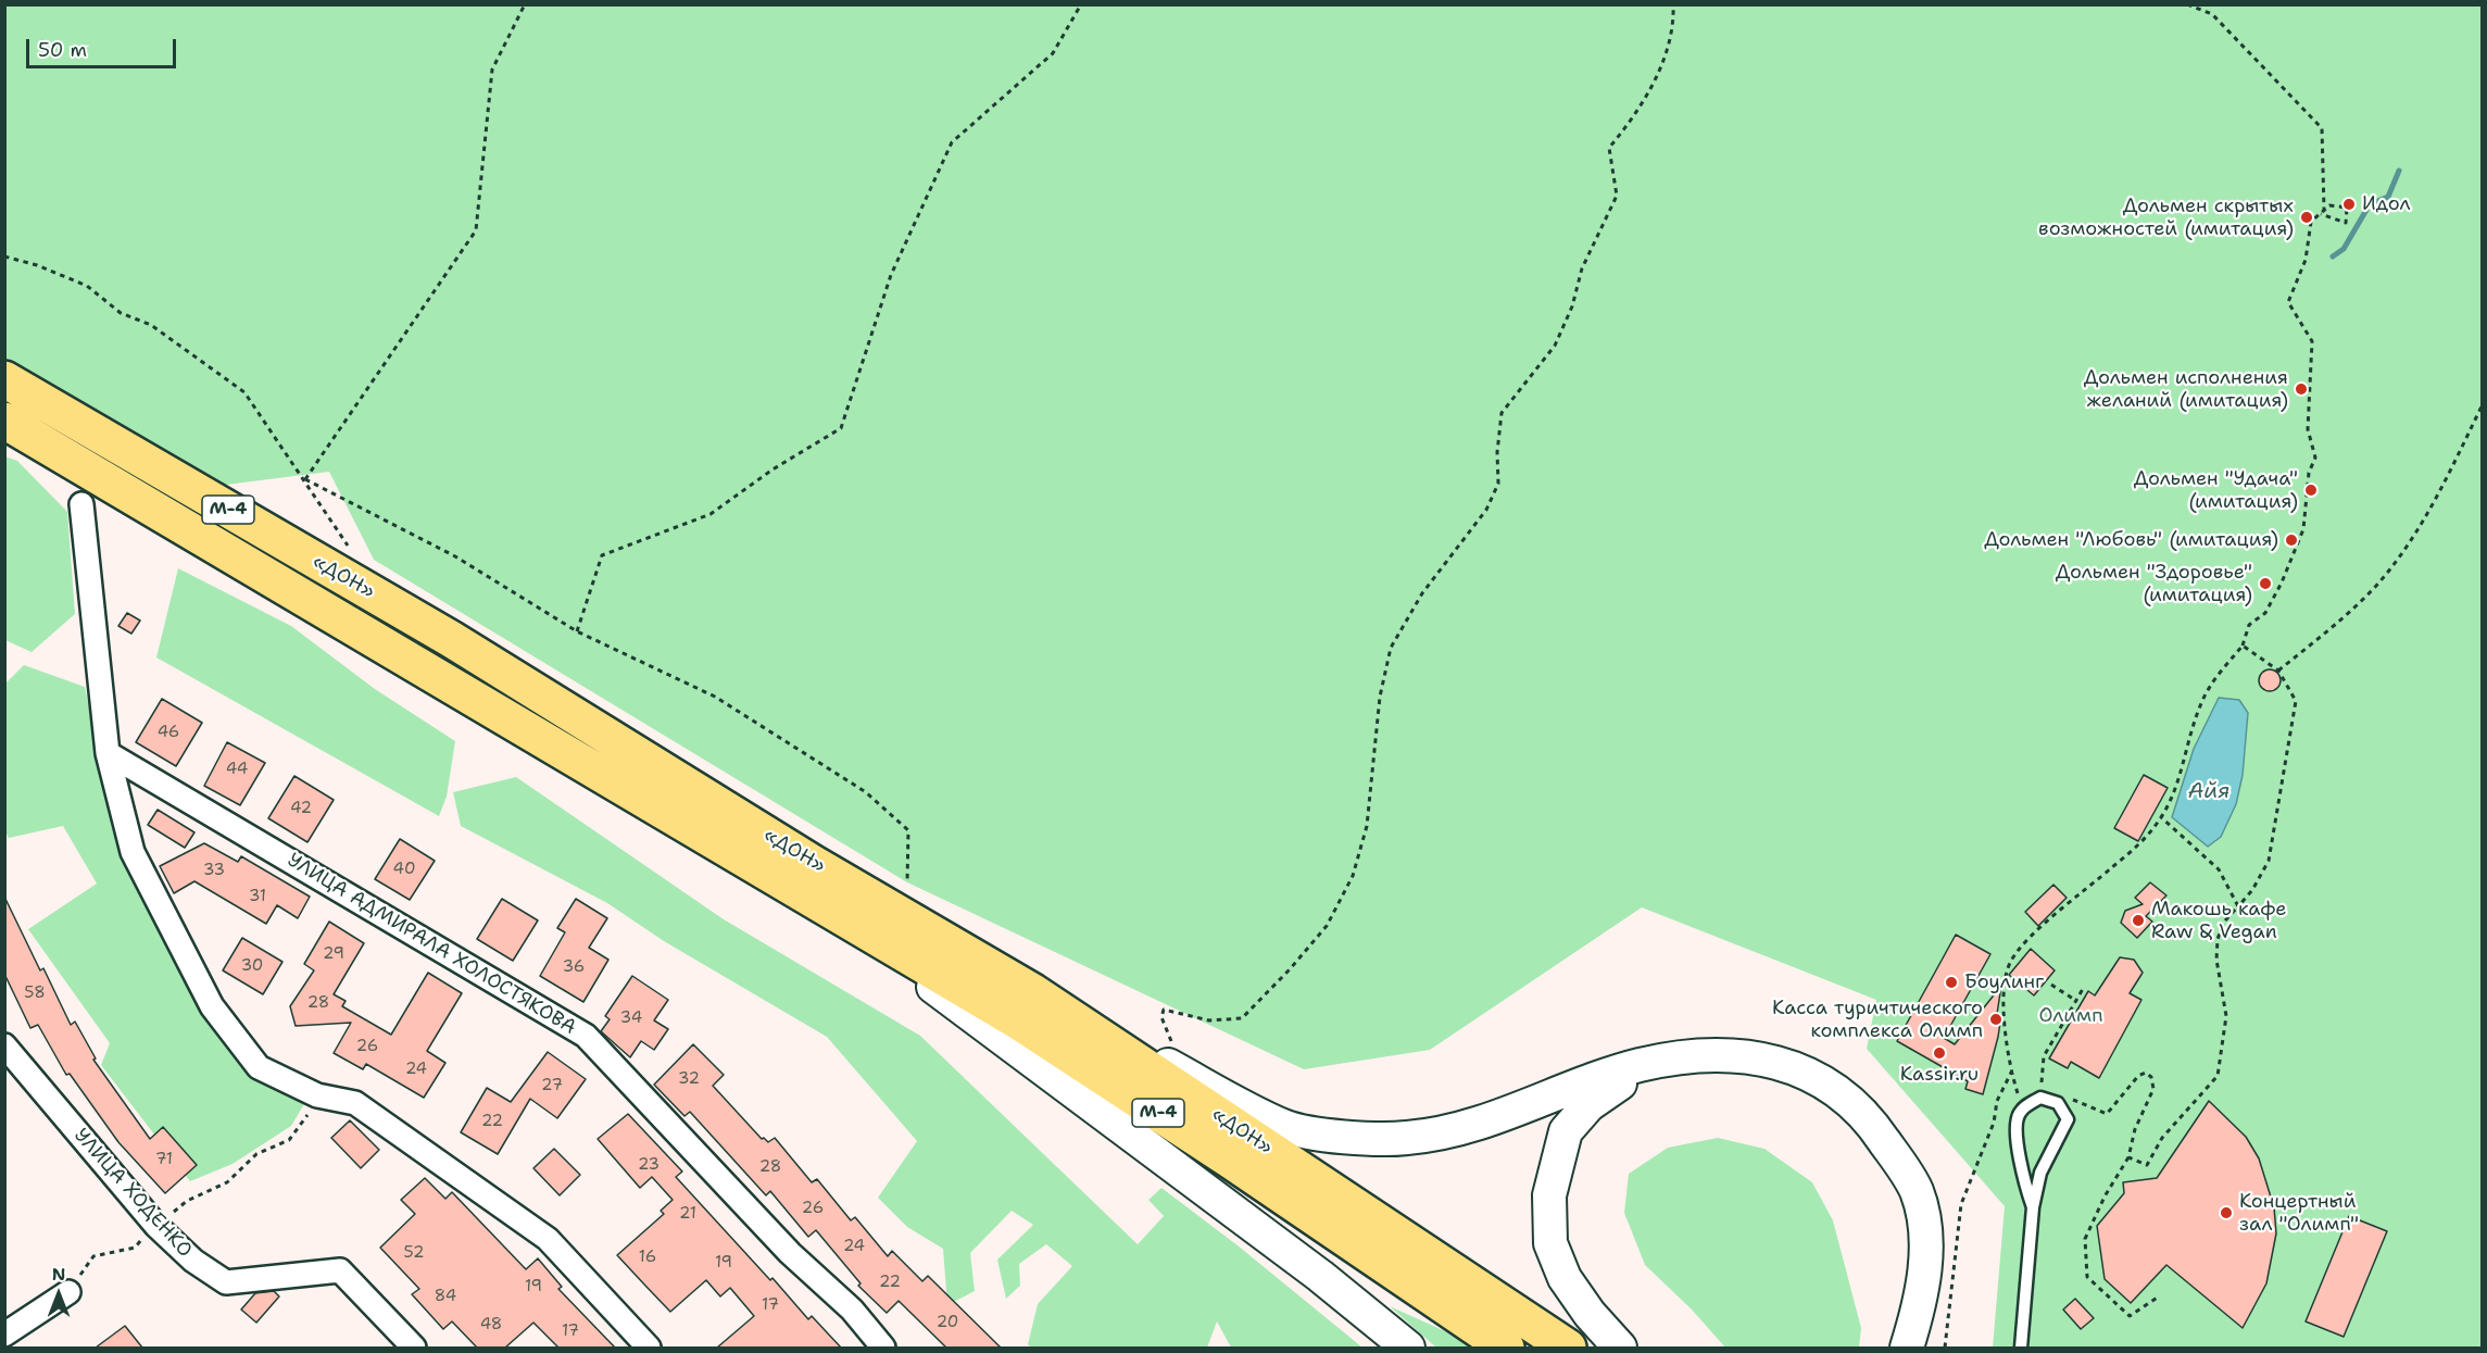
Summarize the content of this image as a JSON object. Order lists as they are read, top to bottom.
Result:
{
  "streets": {
    "highway": ["М-4", "«ДОН»"],
    "street": ["УЛИЦА АДМИРАЛА ХОЛОСТЯКОВА", "УЛИЦА ХОДЕНКО"]
  },
  "water": ["Айя"],
  "parks": ["Олимп"],
  "places": [
    "Идол",
    "Дольмен скрытых возможностей (имитация)",
    "Дольмен исполнения желаний (имитация)",
    "Дольмен \"Удача\" (имитация)",
    "Дольмен \"Любовь\" (имитация)",
    "Дольмен \"Здоровье\" (имитация)",
    "Макошь кафе Raw & Vegan",
    "Боулинг",
    "Касса туричтического комплекса Олимп",
    "Kassir.ru",
    "Концертный зал \"Олимп\""
  ],
  "house_numbers": [
    "46",
    "44",
    "42",
    "40",
    "33",
    "31",
    "29",
    "30",
    "36",
    "58",
    "28",
    "34",
    "26",
    "24",
    "32",
    "27",
    "22",
    "71",
    "23",
    "28",
    "26",
    "21",
    "24",
    "52",
    "16",
    "19",
    "22",
    "19",
    "84",
    "17",
    "20",
    "48",
    "17"
  ],
  "scale_bar": "50 m",
  "north": "top"
}
